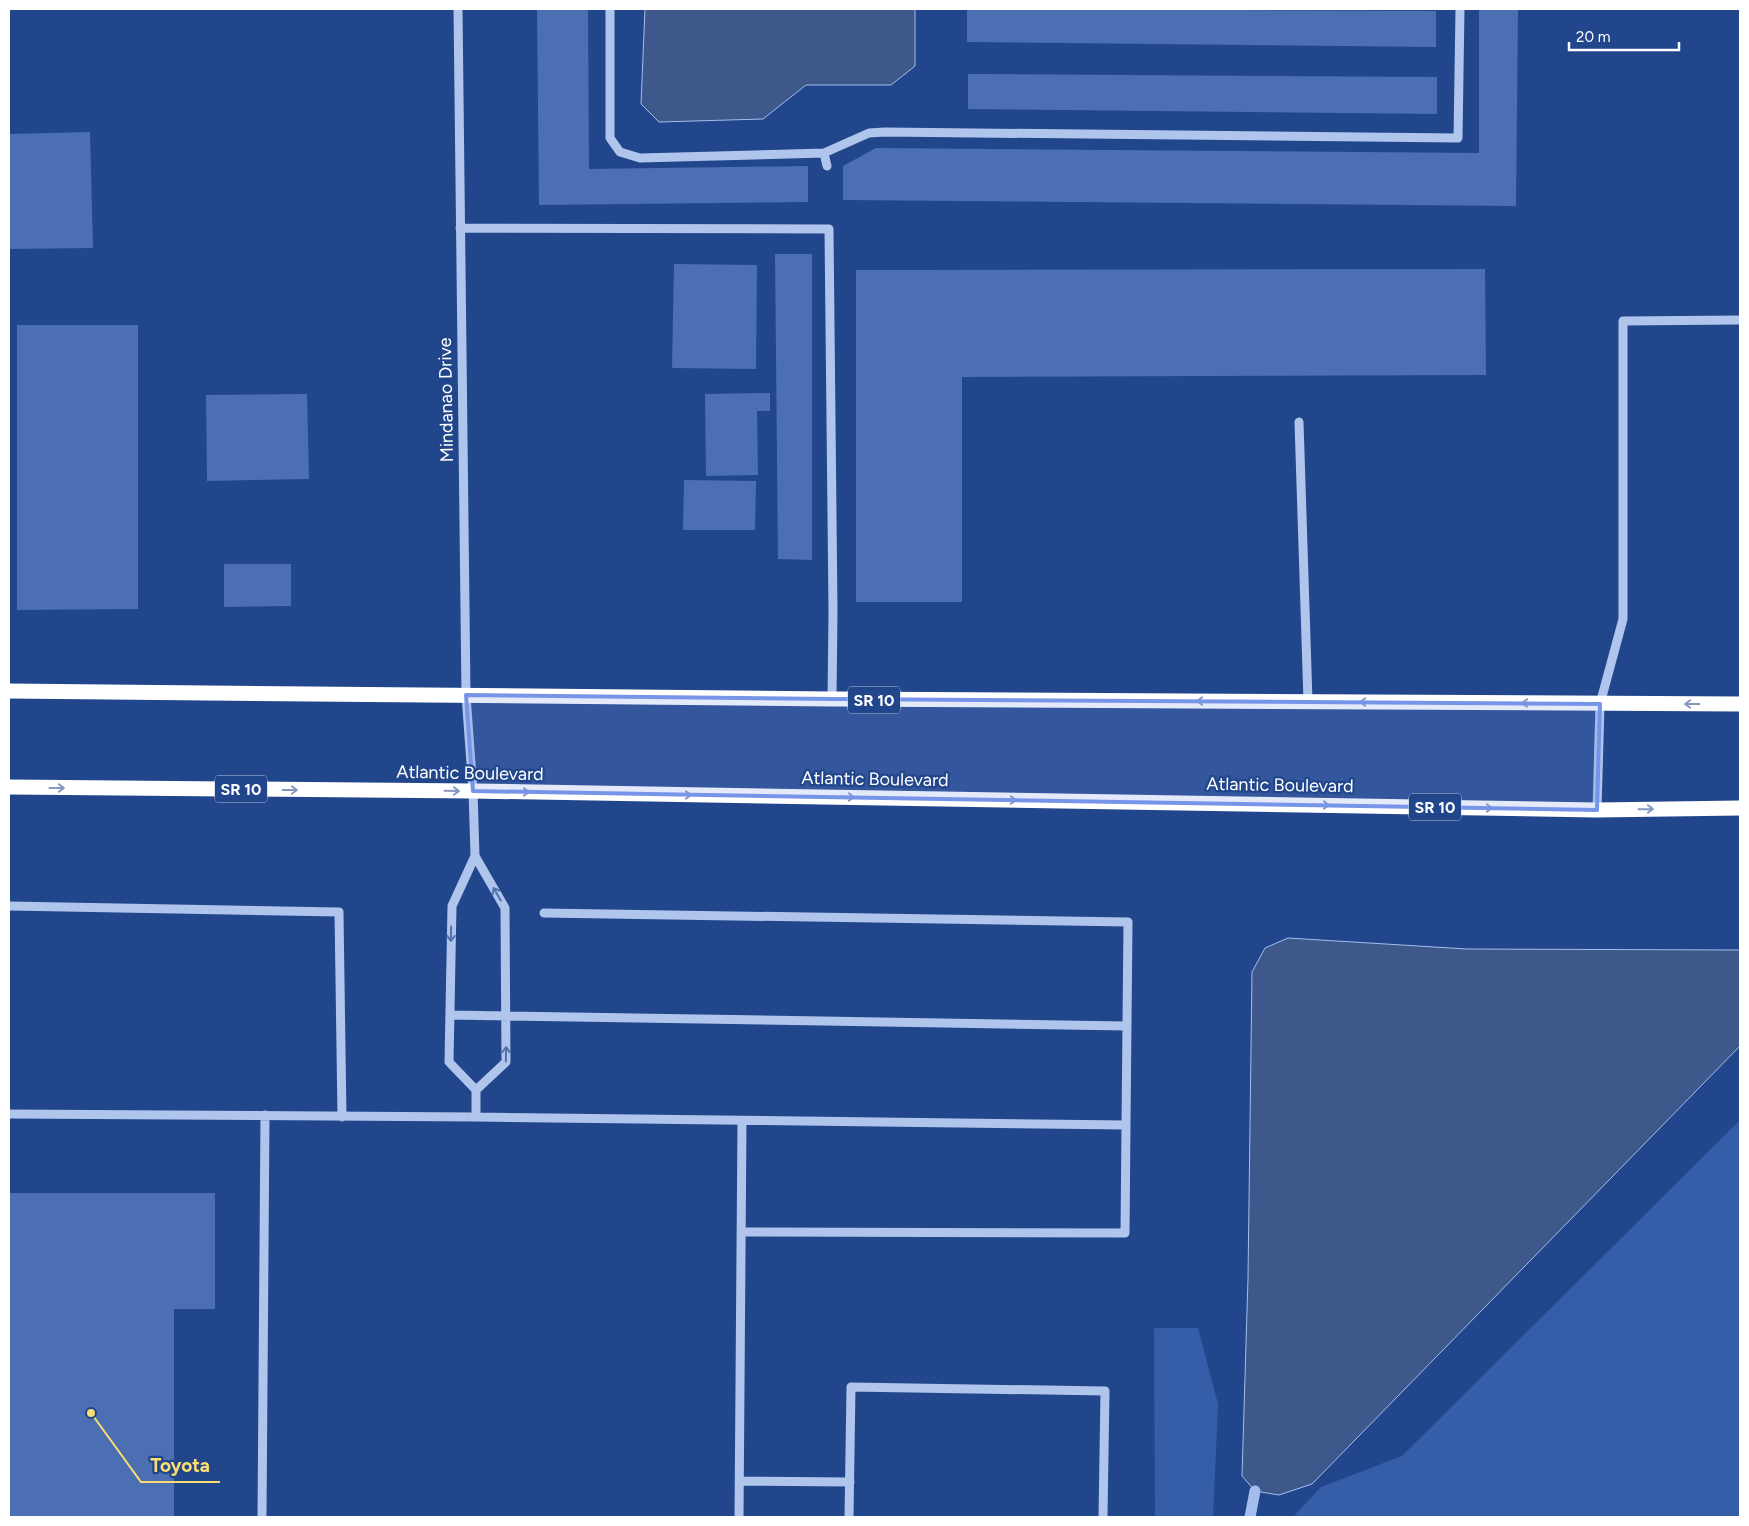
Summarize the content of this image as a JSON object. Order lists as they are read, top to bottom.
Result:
{
  "streets": {
    "highway": ["SR 10", "Atlantic Boulevard"],
    "street": ["Mindanao Drive"]
  },
  "crossings": [
    ["Mindanao Drive", "SR 10"],
    ["Mindanao Drive", "Atlantic Boulevard"]
  ],
  "places": ["Toyota"],
  "scale_bar": "20 m"
}
